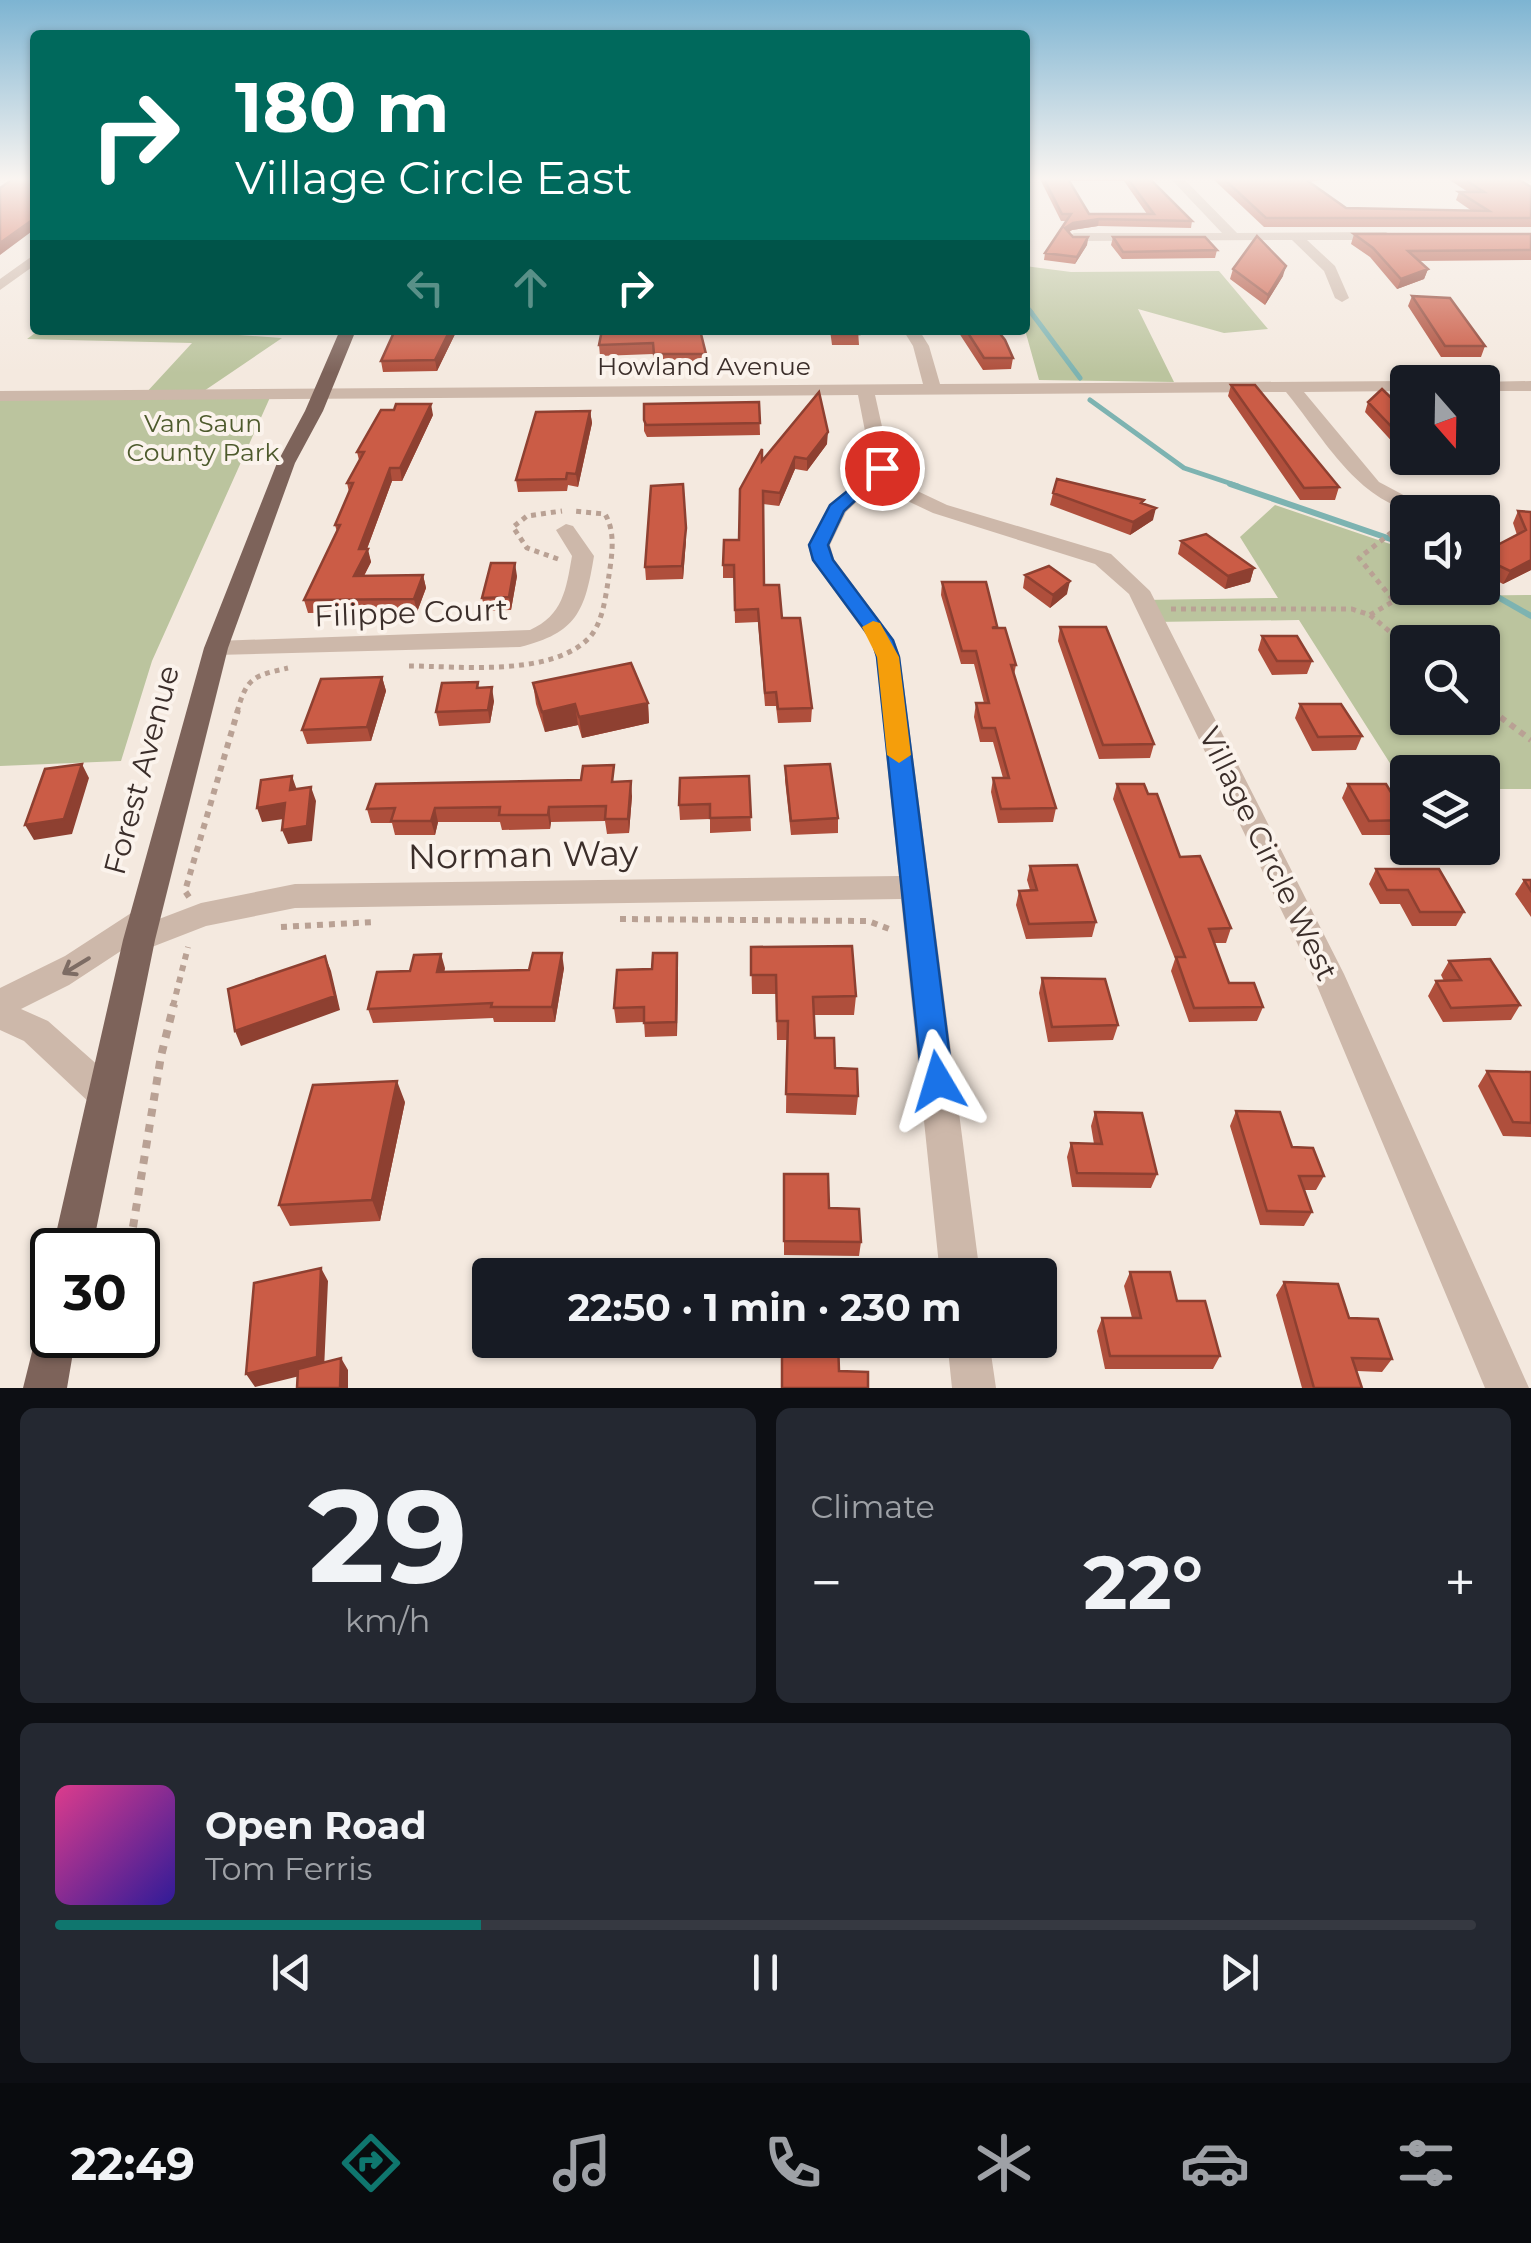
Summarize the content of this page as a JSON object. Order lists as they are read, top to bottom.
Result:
{
  "streets": {
    "main road": ["Forest Avenue"],
    "street": [
      "Howland Avenue",
      "Filippe Court",
      "Village Circle West",
      "Norman Way"
    ]
  },
  "crossings": [
    ["Howland Avenue", "Forest Avenue"],
    ["Filippe Court", "Forest Avenue"],
    ["Forest Avenue", "Norman Way"]
  ],
  "parks": ["Van Saun County Park"],
  "north": "bottom",
  "page": {
    "turn": ["180 m", "Village Circle East"],
    "limit": "30",
    "trip": "22:50 · 1 min · 230 m",
    "tile": [
      ["29", "km/h"],
      "Climate"
    ],
    "heat": ["−", "22°", "+"],
    "song": ["Open Road", "Tom Ferris"],
    "tabs": "22:49"
  }
}
